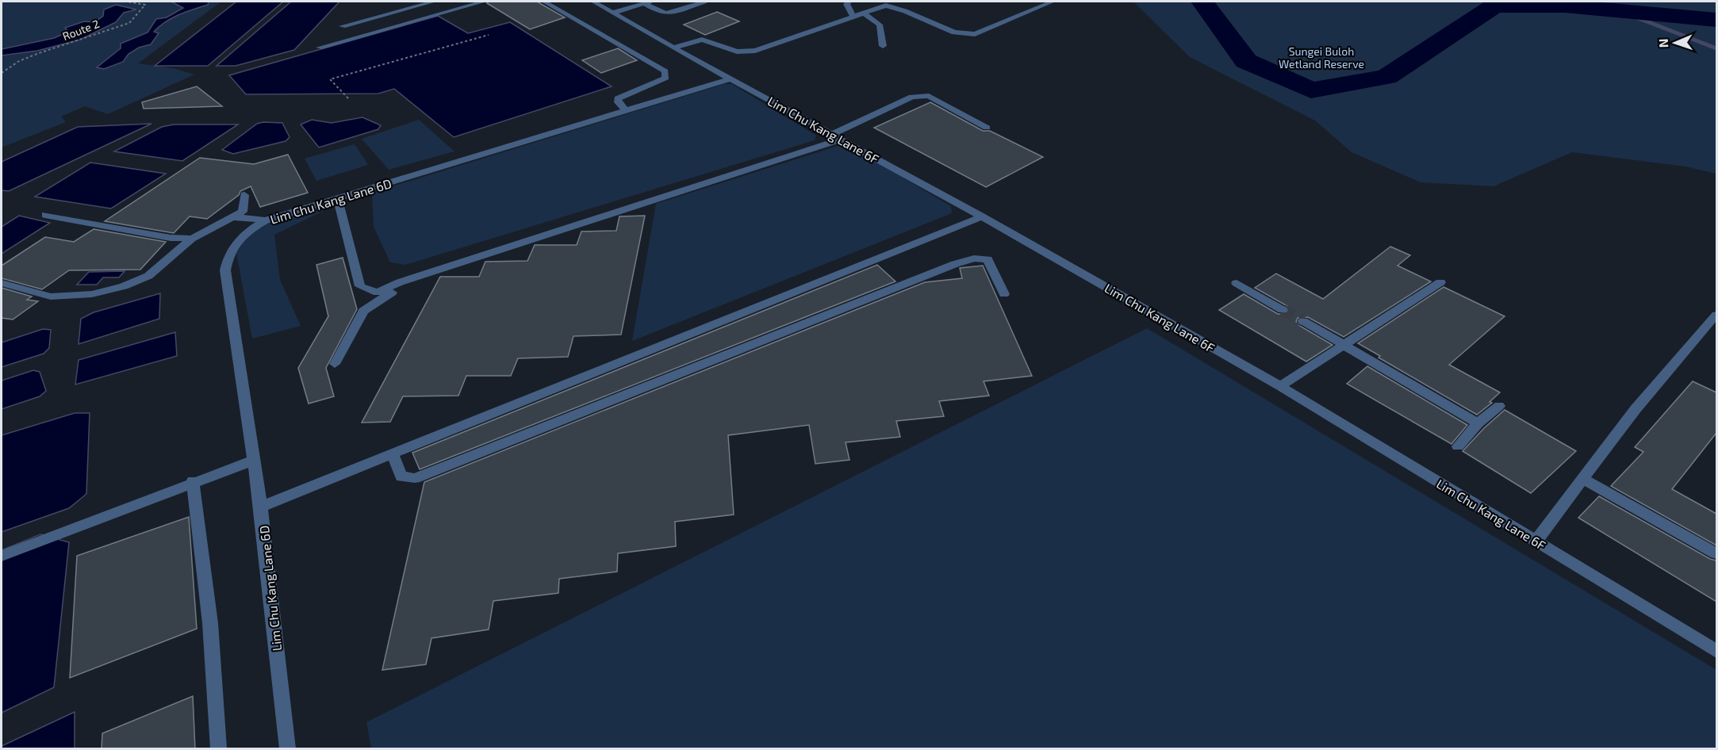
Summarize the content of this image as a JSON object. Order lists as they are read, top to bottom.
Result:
{
  "streets": {
    "street": ["Lim Chu Kang Lane 6F", "Lim Chu Kang Lane 6D"],
    "path": ["Route 2"]
  },
  "crossings": [
    ["Lim Chu Kang Lane 6F", "Lim Chu Kang Lane 6D"]
  ],
  "parks": ["Sungei Buloh Wetland Reserve"],
  "north": "left"
}
